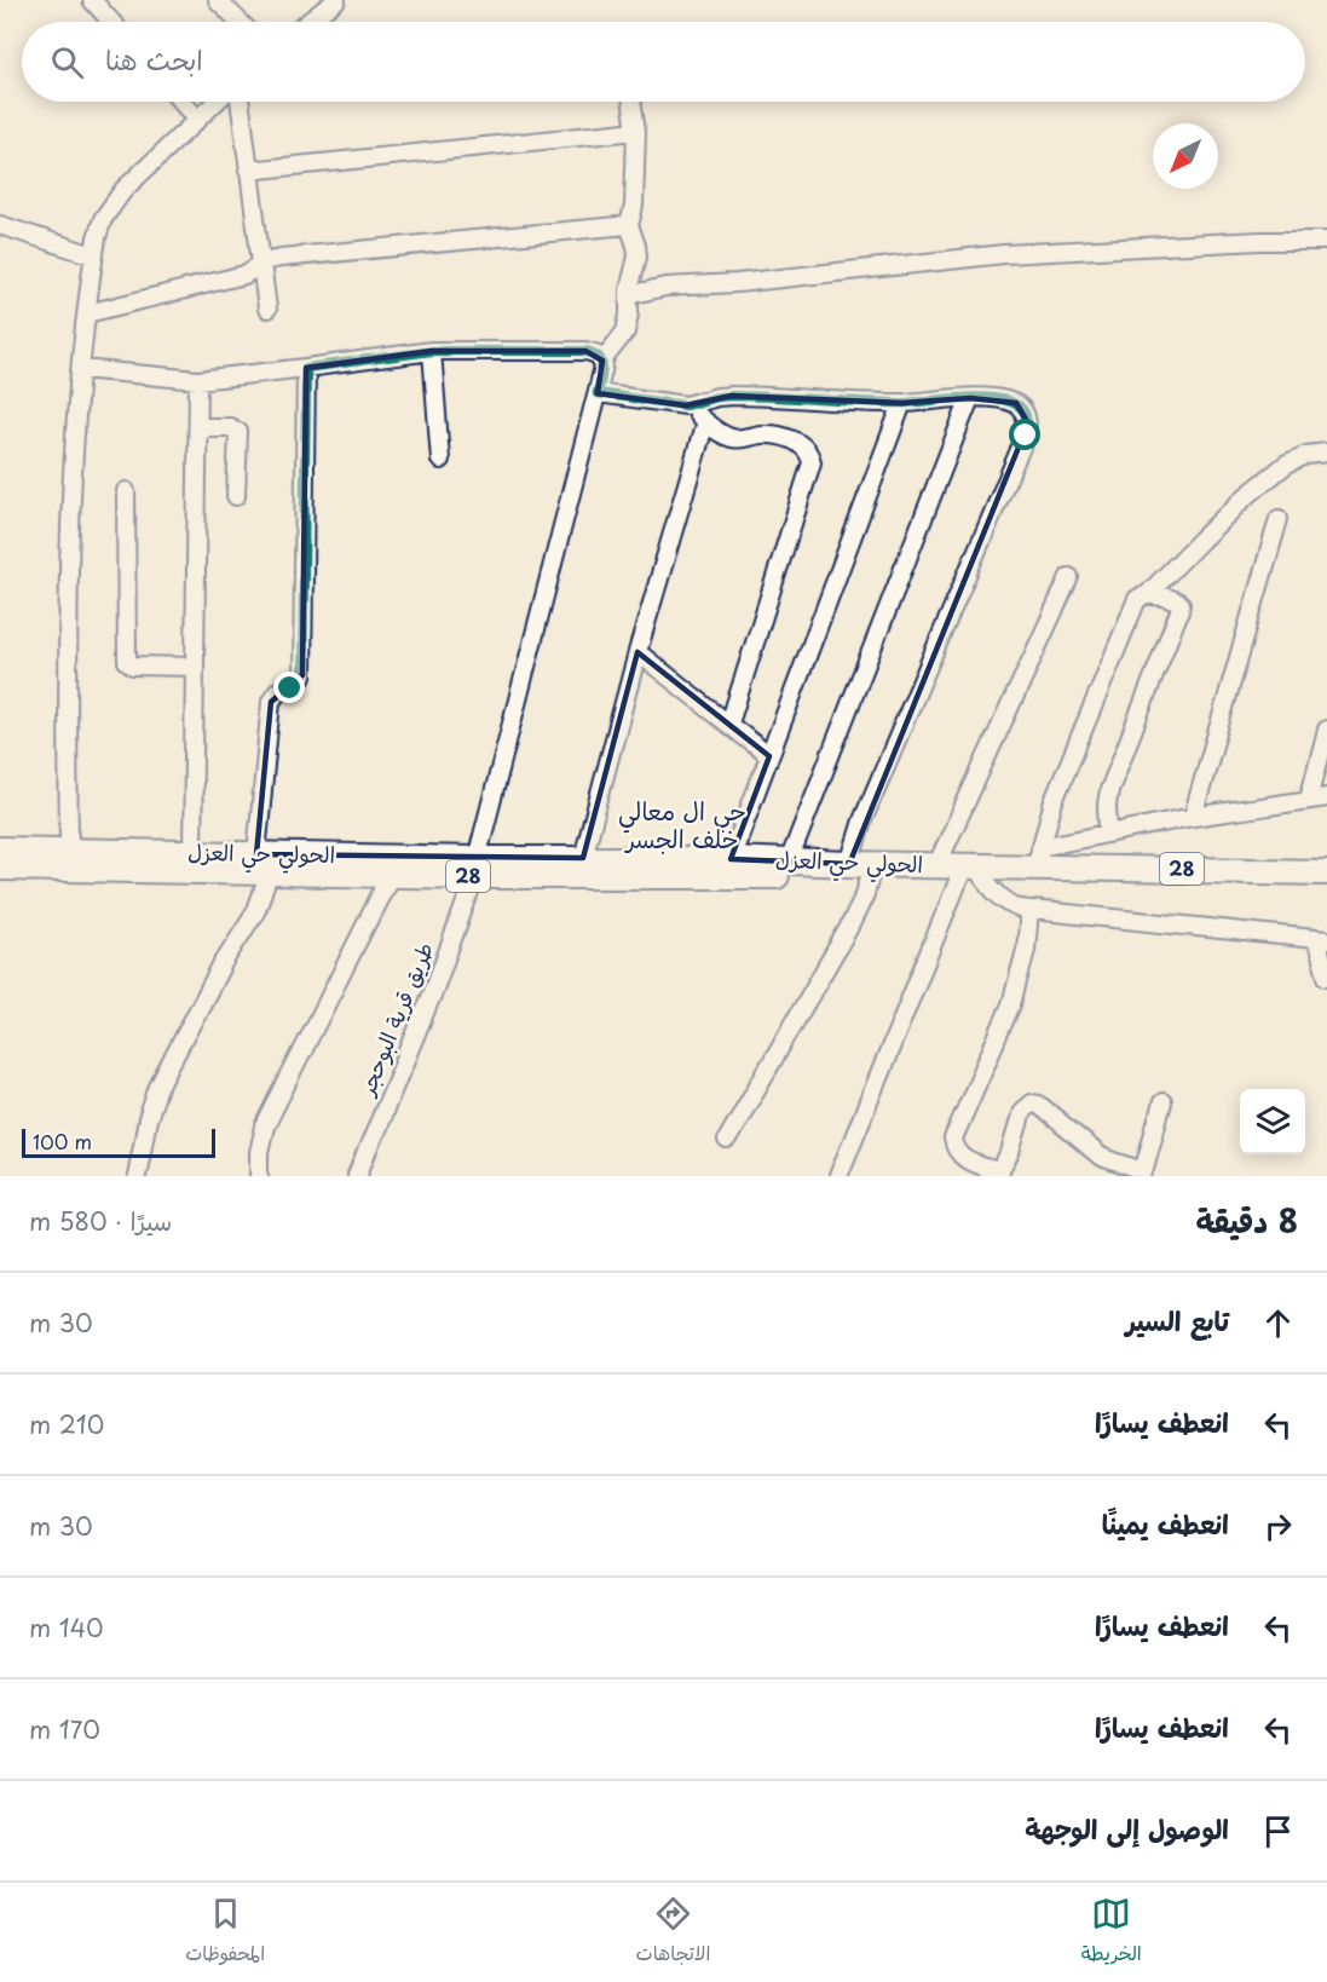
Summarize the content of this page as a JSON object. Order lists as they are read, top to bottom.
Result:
{
  "streets": {
    "highway": ["الحولي حي العزل", "28"],
    "street": ["طريق قرية البوحجر"]
  },
  "crossings": [
    ["الحولي حي العزل", "28"],
    ["الحولي حي العزل", "طريق قرية البوحجر"]
  ],
  "districts": ["حي ال معالي خلف الجسر"],
  "scale_bar": "100 m",
  "north": "bottom left",
  "page": {
    "search": "ابحث هنا",
    "scale": "100 m",
    "heading": ["8 دقيقة", "سيرًا · 580 m"],
    "list": [
      ["تابع السير", "30 m"],
      ["انعطف يسارًا", "210 m"],
      ["انعطف يمينًا", "30 m"],
      ["انعطف يسارًا", "140 m"],
      ["انعطف يسارًا", "170 m"],
      "الوصول إلى الوجهة"
    ],
    "nav": ["الخريطة", "الاتجاهات", "المحفوظات"]
  }
}
